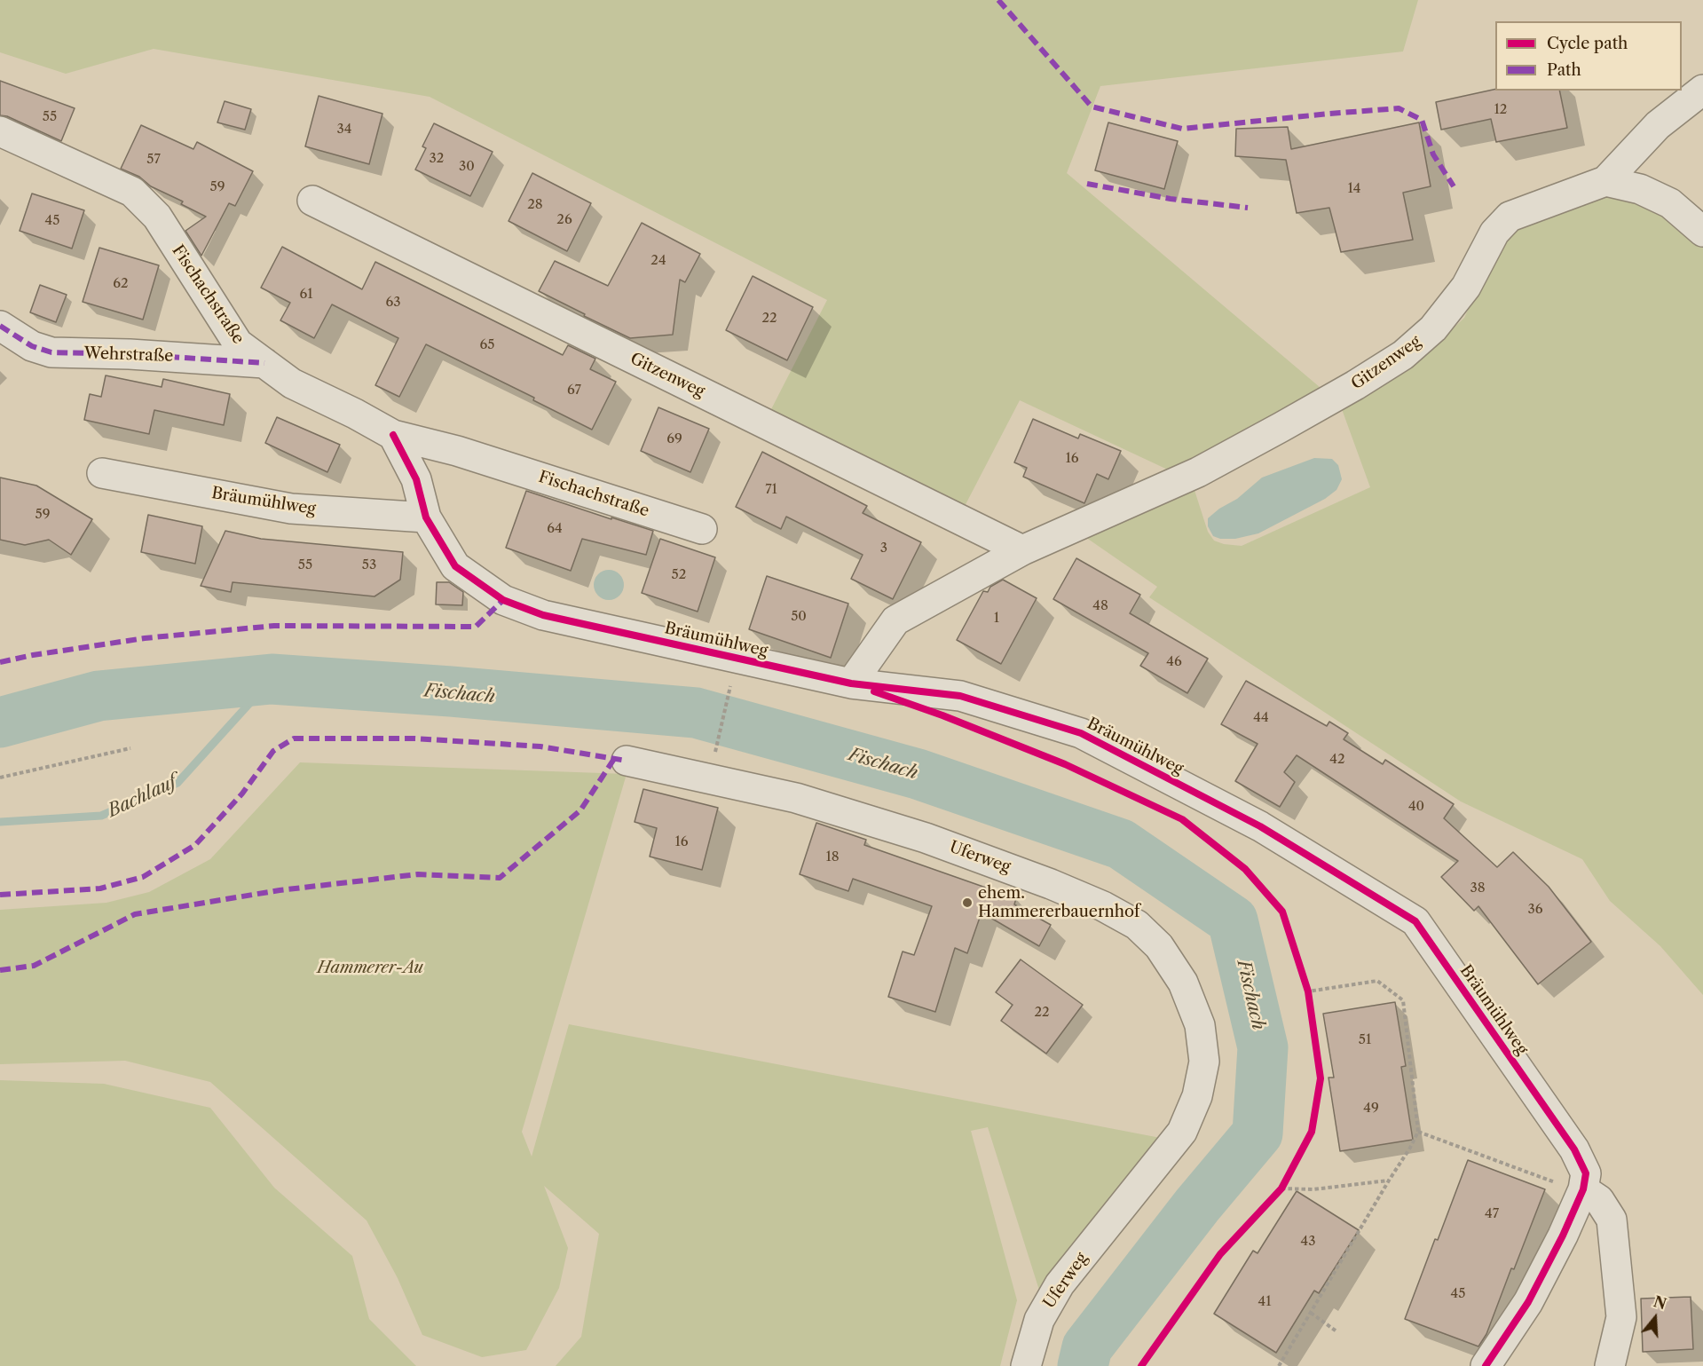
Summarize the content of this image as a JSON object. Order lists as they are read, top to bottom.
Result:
{
  "streets": {
    "street": [
      "Fischachstraße",
      "Wehrstraße",
      "Gitzenweg",
      "Bräumühlweg",
      "Uferweg"
    ]
  },
  "crossings": [
    ["Fischachstraße", "Wehrstraße"],
    ["Fischachstraße", "Bräumühlweg"],
    ["Gitzenweg", "Bräumühlweg"]
  ],
  "water": ["Fischach", "Bachlauf"],
  "parks": ["Hammerer-Au"],
  "places": ["ehem. Hammererbauernhof"],
  "house_numbers": [
    "12",
    "55",
    "34",
    "32",
    "57",
    "30",
    "59",
    "14",
    "28",
    "26",
    "45",
    "24",
    "62",
    "61",
    "63",
    "22",
    "65",
    "67",
    "69",
    "16",
    "71",
    "59",
    "64",
    "3",
    "55",
    "53",
    "52",
    "48",
    "50",
    "1",
    "46",
    "44",
    "42",
    "40",
    "16",
    "18",
    "38",
    "36",
    "22",
    "51",
    "49",
    "47",
    "43",
    "45",
    "41"
  ],
  "legend": ["Cycle path", "Path"],
  "north": "top"
}
